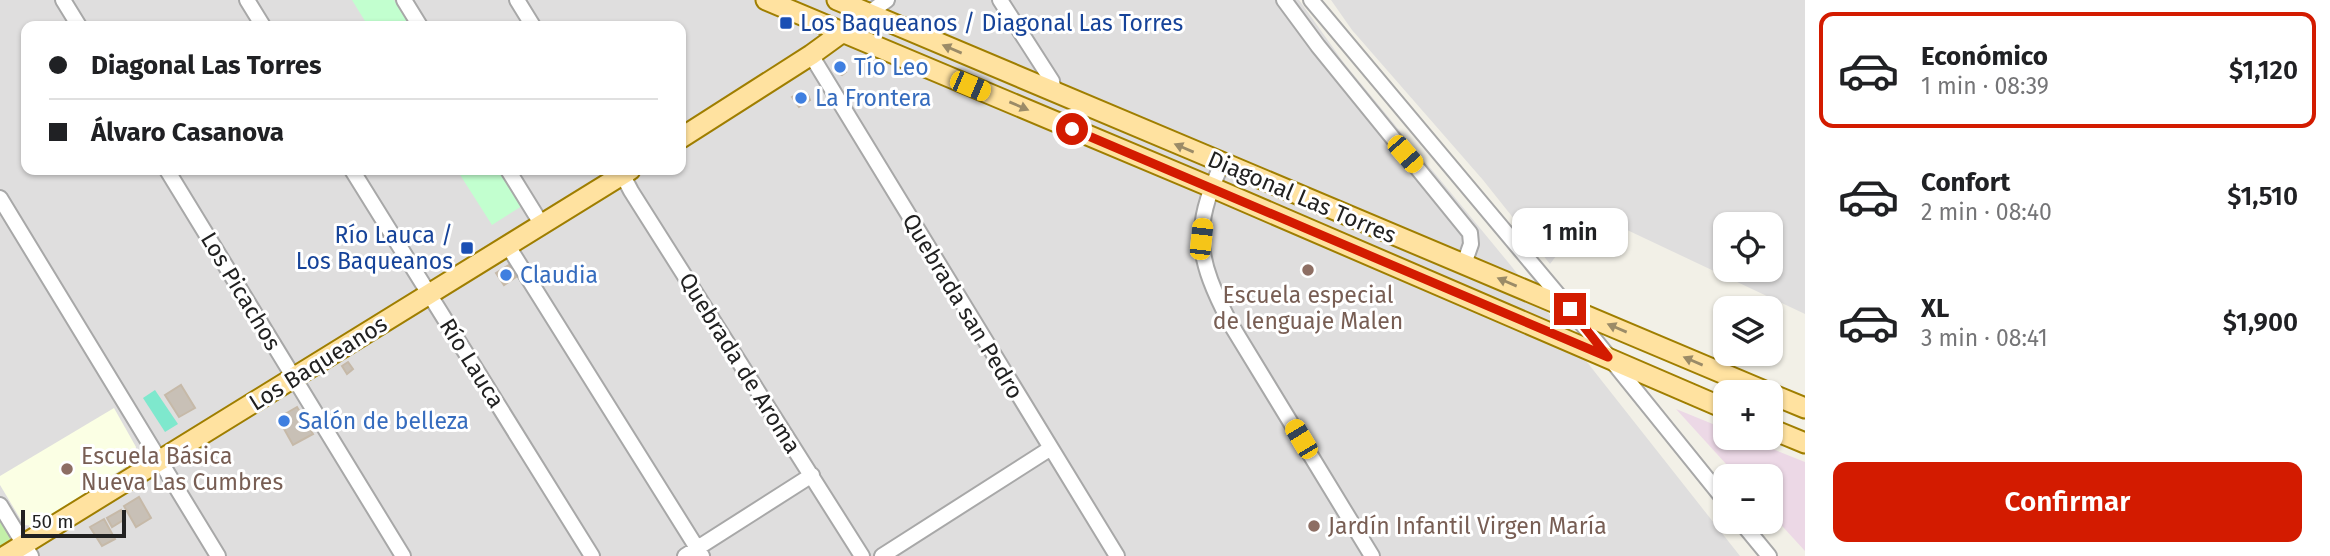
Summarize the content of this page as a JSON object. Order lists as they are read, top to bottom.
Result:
{
  "streets": {
    "main road": ["Diagonal Las Torres", "Los Baqueanos"],
    "street": [
      "Los Picachos",
      "Quebrada san Pedro",
      "Río Lauca",
      "Quebrada de Aroma"
    ]
  },
  "crossings": [
    ["Los Picachos", "Los Baqueanos"],
    ["Los Baqueanos", "Río Lauca"]
  ],
  "places": {
    "transit": ["Los Baqueanos / Diagonal Las Torres", "Río Lauca / Los Baqueanos"],
    "other": [
      "Tío Leo",
      "La Frontera",
      "Escuela especial de lenguaje Malen",
      "Claudia",
      "Salón de belleza",
      "Escuela Básica Nueva Las Cumbres",
      "Jardín Infantil Virgen María"
    ]
  },
  "scale_bar": "50 m",
  "page": {
    "list": [
      {
        "name": "Económico",
        "note": "1 min · 08:39",
        "value": "$1,120"
      },
      {
        "name": "Confort",
        "note": "2 min · 08:40",
        "value": "$1,510"
      },
      {
        "name": "XL",
        "note": "3 min · 08:41",
        "value": "$1,900"
      }
    ],
    "banner": ["Diagonal Las Torres", "Álvaro Casanova"],
    "bubble": "1 min",
    "map_buttons": ["+", "−"],
    "buttons": "Confirmar",
    "scale": "50 m"
  }
}
